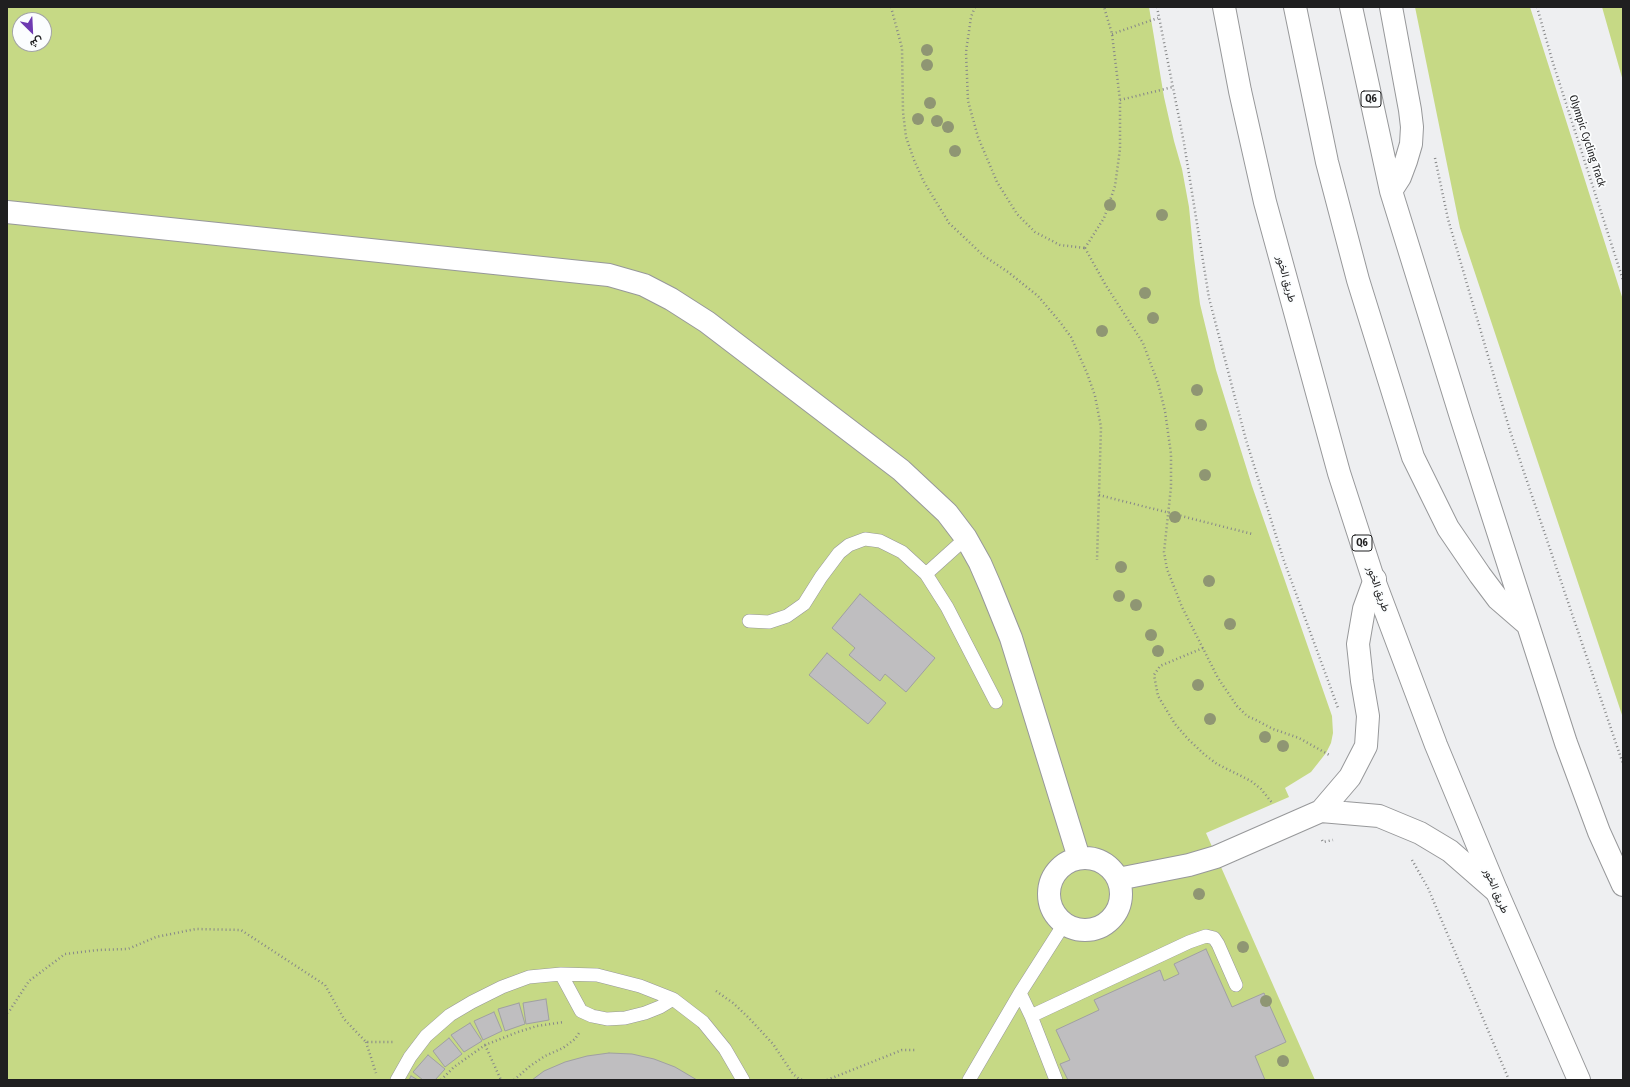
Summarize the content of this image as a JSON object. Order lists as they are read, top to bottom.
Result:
{
  "streets": {
    "main road": ["Q6", "طريق الخور"],
    "path": ["Olympic Cycling Track"]
  },
  "north": "bottom right"
}
